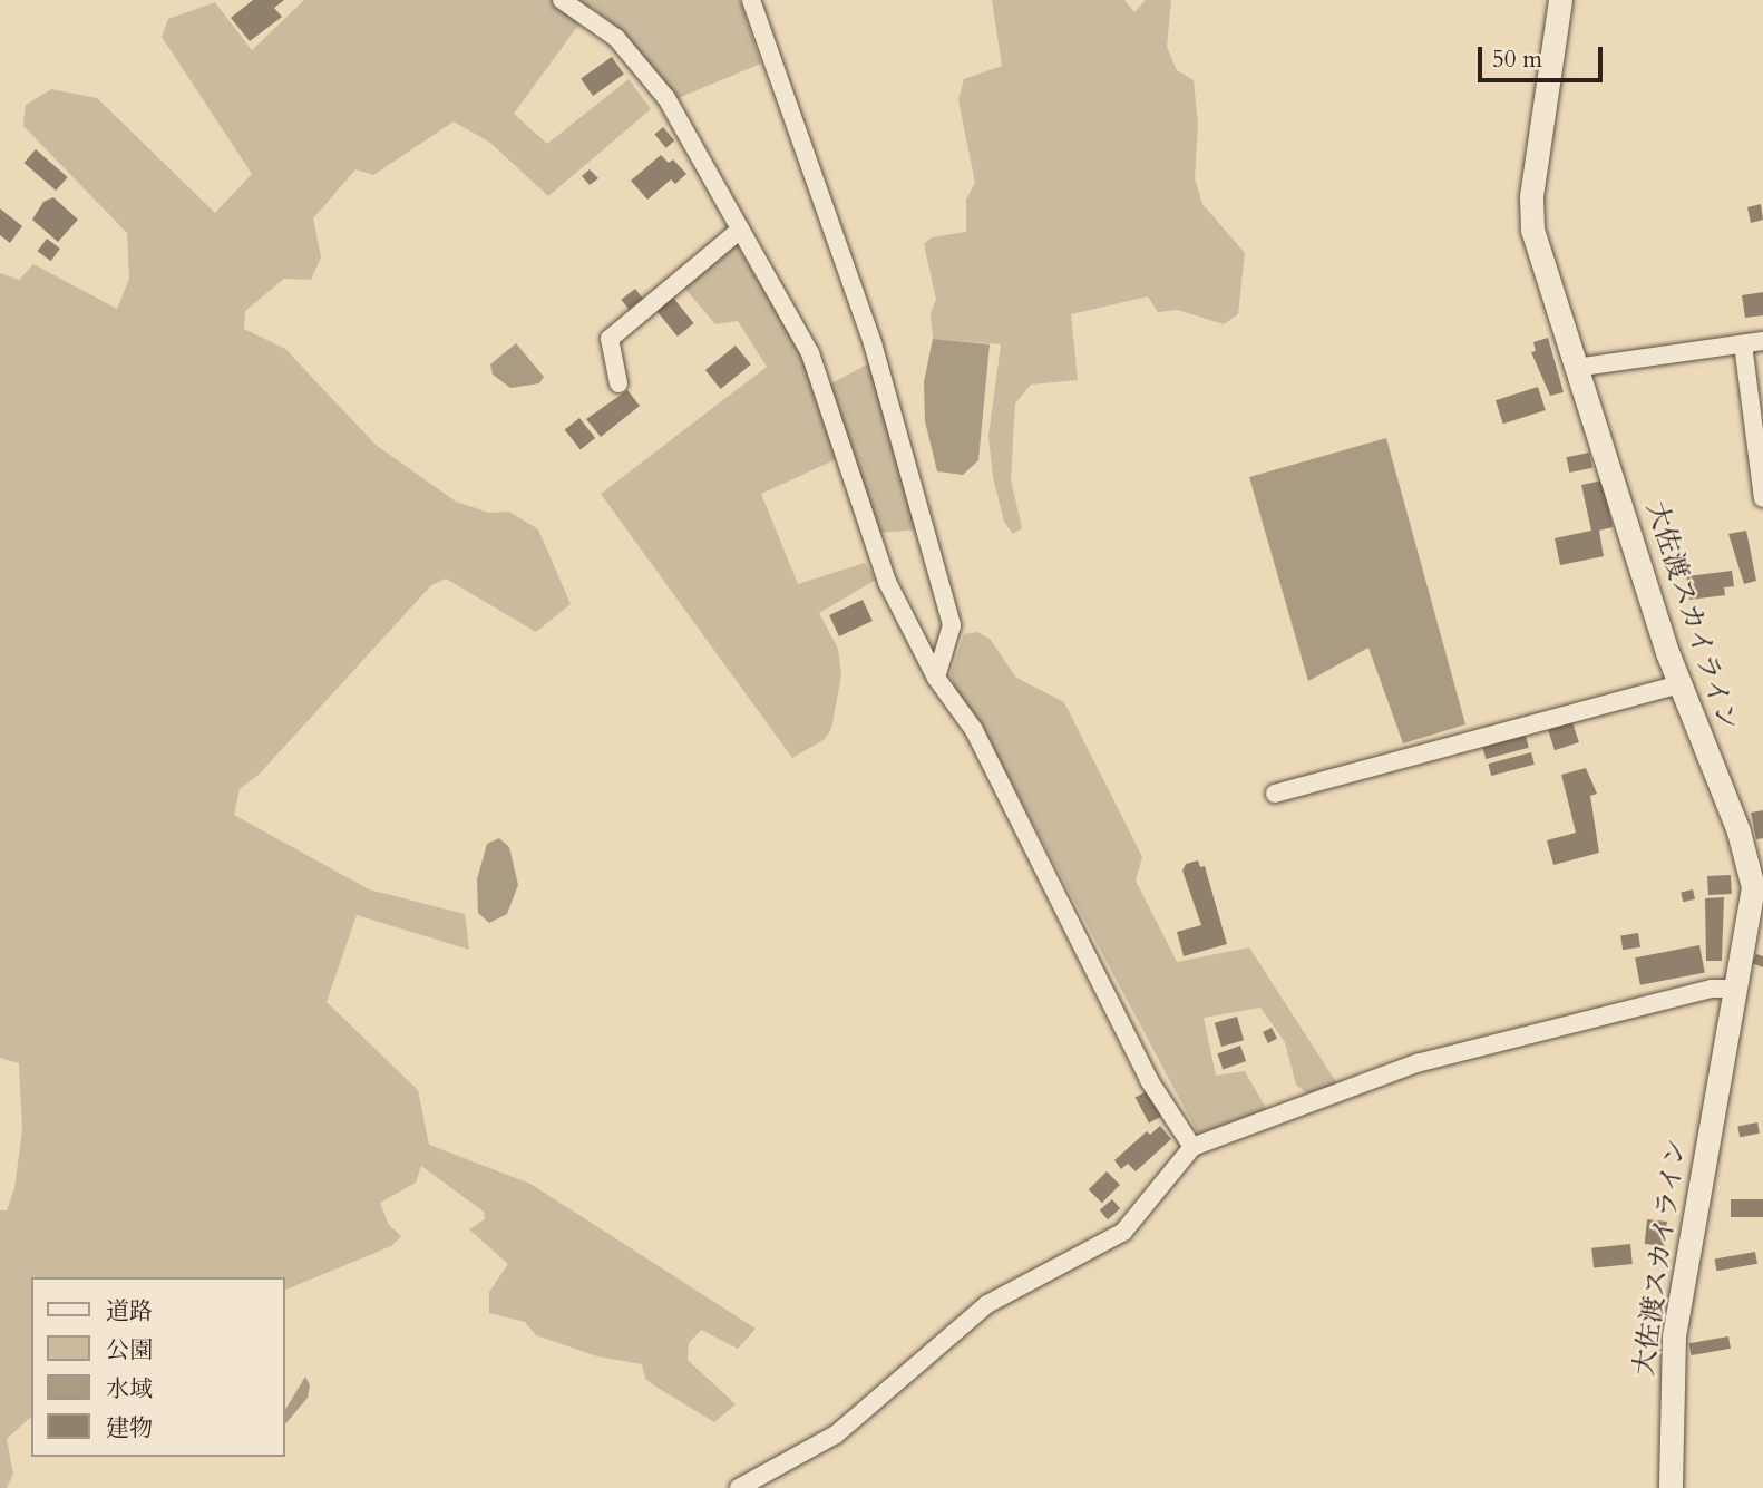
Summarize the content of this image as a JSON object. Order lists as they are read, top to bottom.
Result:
{
  "streets": {
    "street": ["大佐渡スカイライン"]
  },
  "legend": [
    "道路",
    "公園",
    "水域",
    "建物"
  ],
  "scale_bar": "50 m"
}
